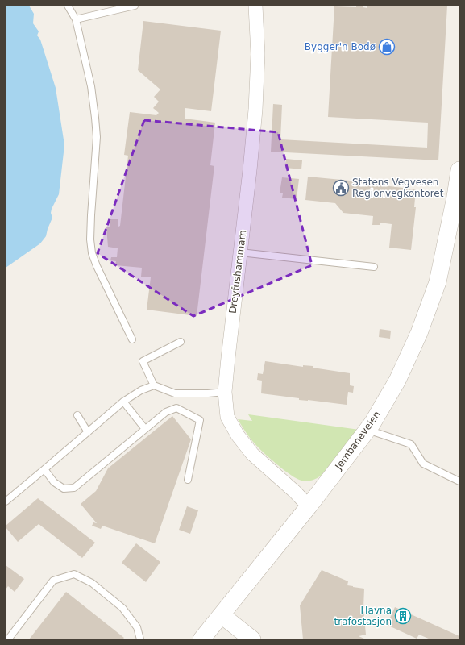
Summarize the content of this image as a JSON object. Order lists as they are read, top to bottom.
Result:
{
  "streets": {
    "street": ["Dreyfushammarn", "Jernbaneveien"]
  },
  "crossings": [
    ["Dreyfushammarn", "Jernbaneveien"]
  ],
  "places": {
    "shop": ["Bygger'n Bodø"],
    "public building": ["Statens Vegvesen Regionvegkontoret"],
    "building": ["Havna trafostasjon"]
  }
}
